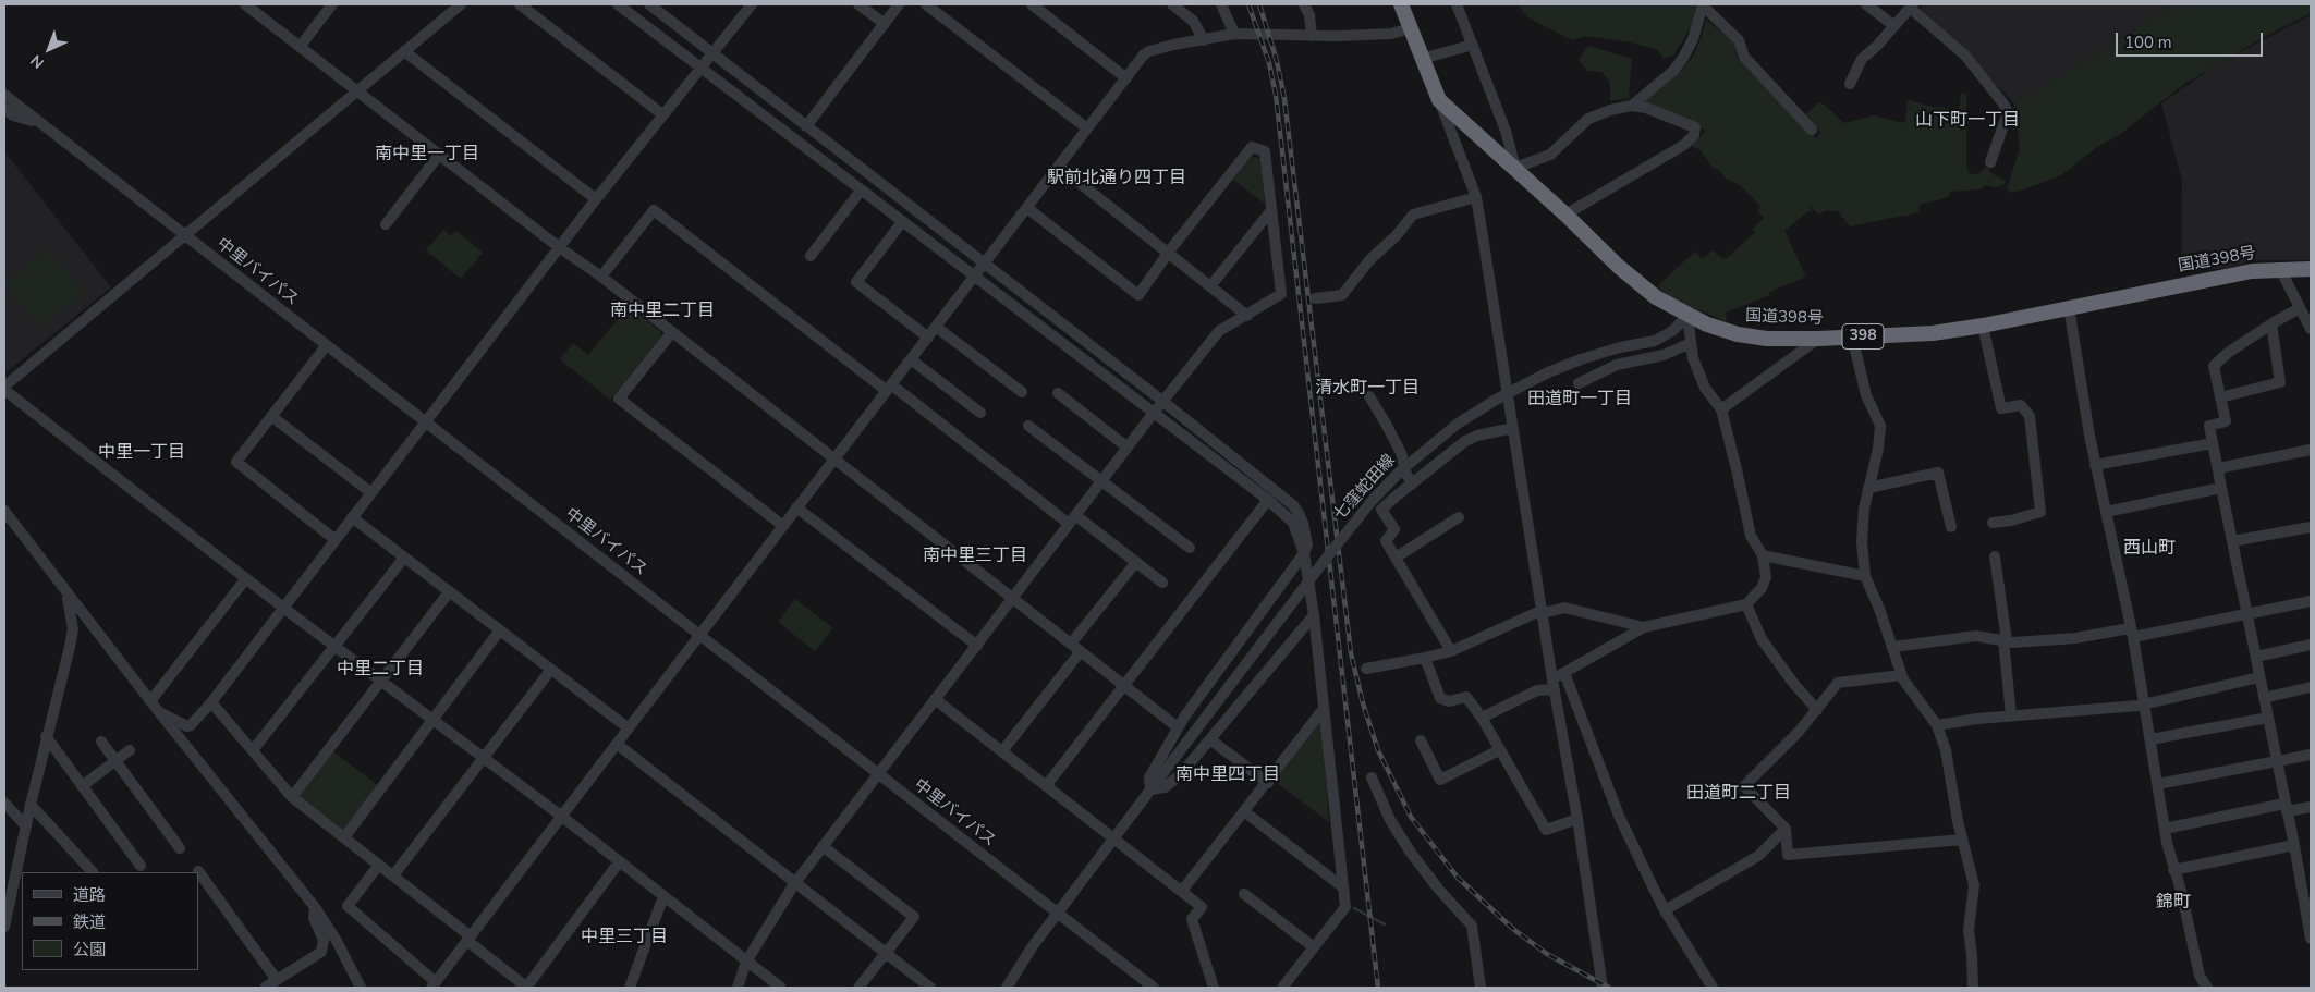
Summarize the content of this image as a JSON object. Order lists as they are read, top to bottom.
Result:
{
  "streets": {
    "highway": ["国道398号", "398"],
    "street": ["中里バイパス", "七窪蛇田線"]
  },
  "crossings": [
    ["国道398号", "七窪蛇田線"],
    ["中里バイパス", "七窪蛇田線"]
  ],
  "districts": [
    "山下町一丁目",
    "南中里一丁目",
    "駅前北通り四丁目",
    "南中里二丁目",
    "清水町一丁目",
    "田道町一丁目",
    "中里一丁目",
    "西山町",
    "南中里三丁目",
    "中里二丁目",
    "南中里四丁目",
    "田道町二丁目",
    "錦町",
    "中里三丁目"
  ],
  "legend": ["道路", "鉄道", "公園"],
  "scale_bar": "100 m",
  "north": "bottom left"
}
